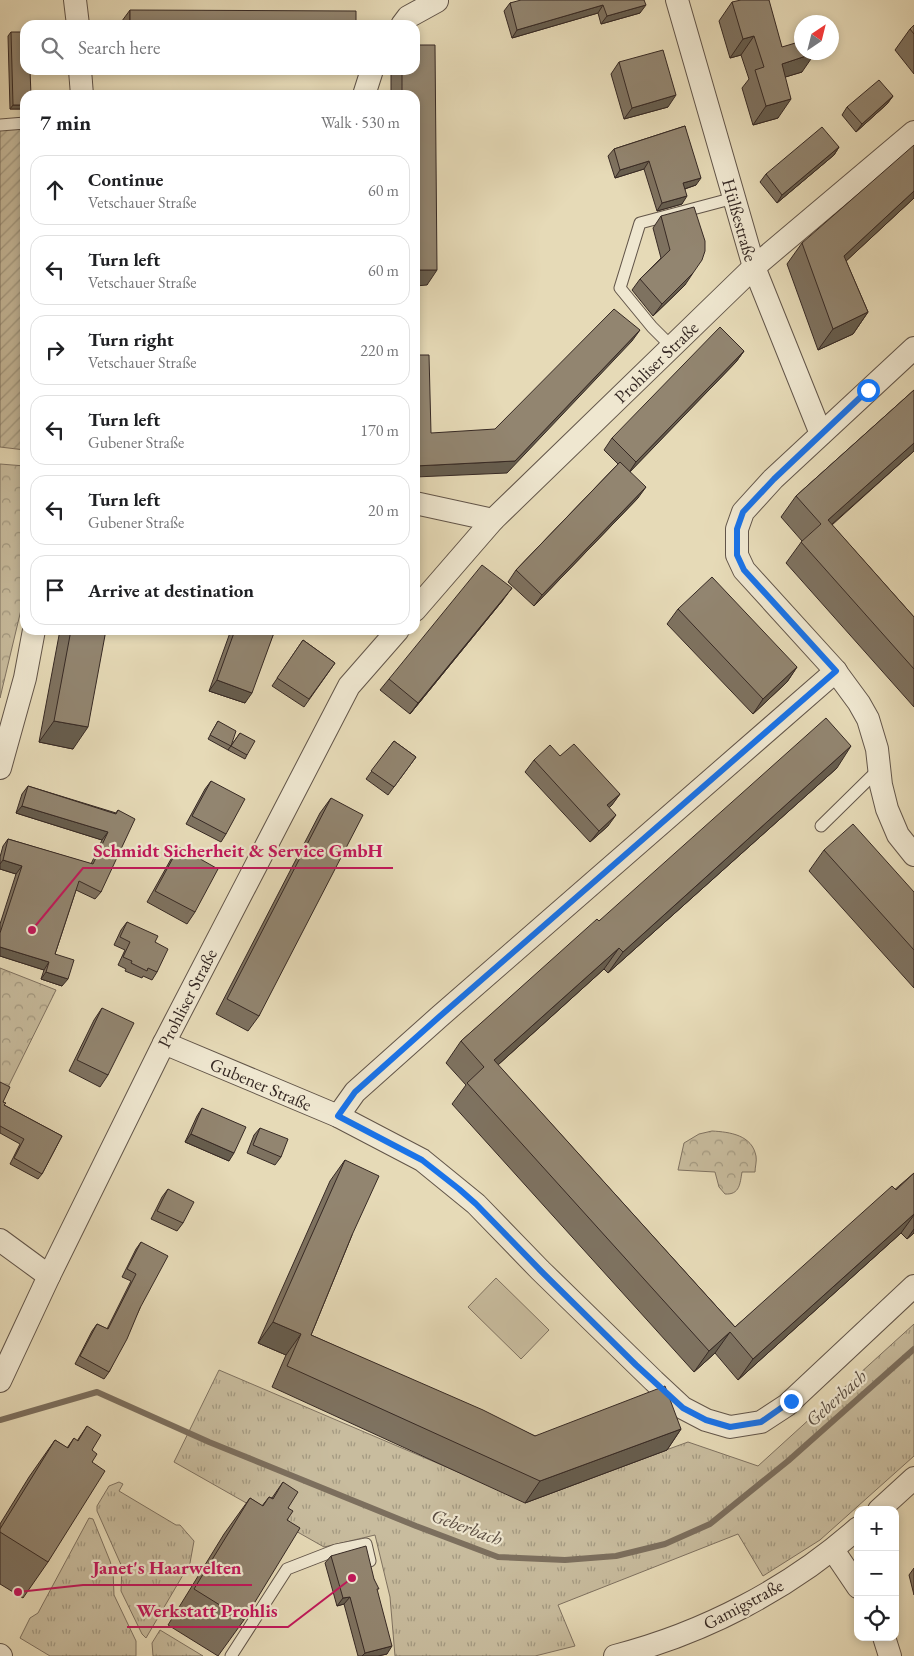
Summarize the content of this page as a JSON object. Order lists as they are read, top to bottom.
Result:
{
  "streets": {
    "street": [
      "Hülßestraße",
      "Prohliser Straße",
      "Gubener Straße",
      "Gamigstraße"
    ]
  },
  "crossings": [
    ["Hülßestraße", "Prohliser Straße"],
    ["Prohliser Straße", "Gubener Straße"]
  ],
  "water": ["Geberbach"],
  "places": ["Schmidt Sicherheit & Service GmbH", "Werkstatt Prohlis", "Janet's Haarwelten"],
  "north": "top right",
  "page": {
    "search": "Search here",
    "heading": ["7 min", "Walk · 530 m"],
    "list": [
      ["Continue", "Vetschauer Straße", "60 m"],
      ["Turn left", "Vetschauer Straße", "60 m"],
      ["Turn right", "Vetschauer Straße", "220 m"],
      ["Turn left", "Gubener Straße", "170 m"],
      ["Turn left", "Gubener Straße", "20 m"],
      "Arrive at destination"
    ],
    "map_buttons": ["+", "−"]
  }
}
